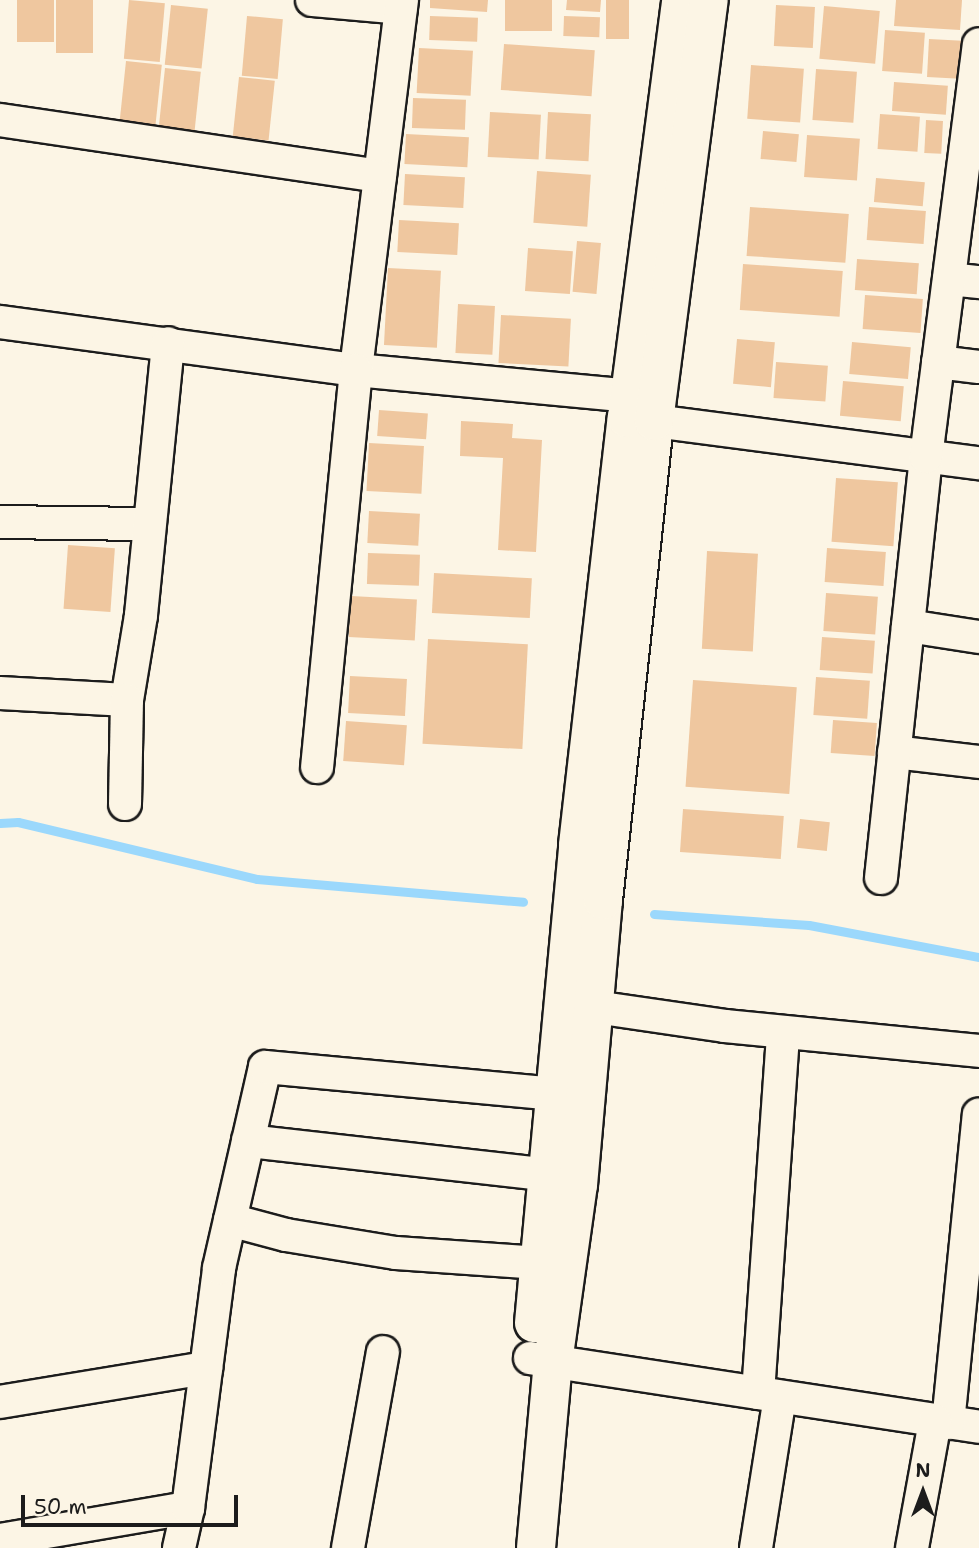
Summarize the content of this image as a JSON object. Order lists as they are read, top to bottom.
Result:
{
  "scale_bar": "50 m",
  "north": "top"
}
